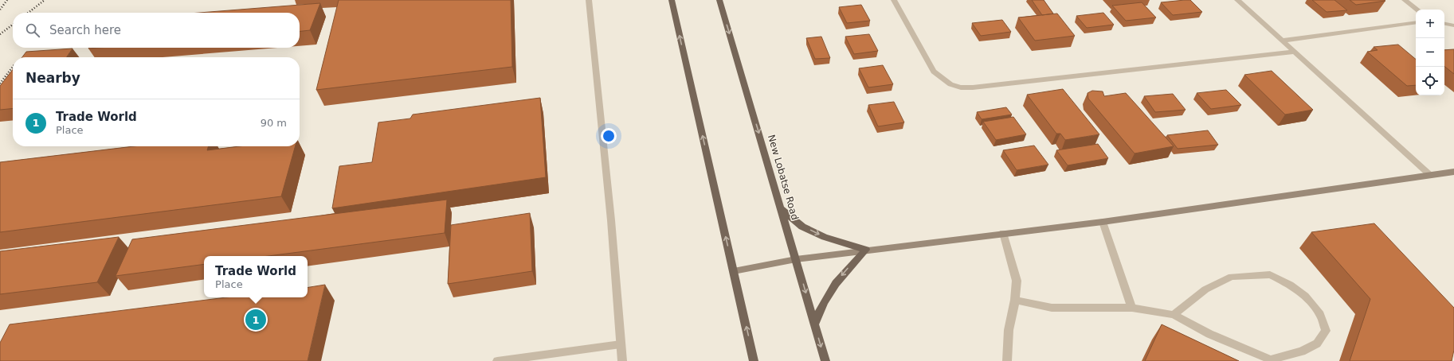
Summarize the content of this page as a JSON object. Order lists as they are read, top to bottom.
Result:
{
  "streets": {
    "main road": ["New Lobatse Road"]
  },
  "page": {
    "map_buttons": ["+", "−"],
    "search": "Search here",
    "heading": "Nearby",
    "list": [
      {
        "mark": "1",
        "name": "Trade World",
        "note": "Place",
        "value": "90 m"
      }
    ],
    "popup": ["Trade World", "Place"],
    "pins": "1"
  }
}
